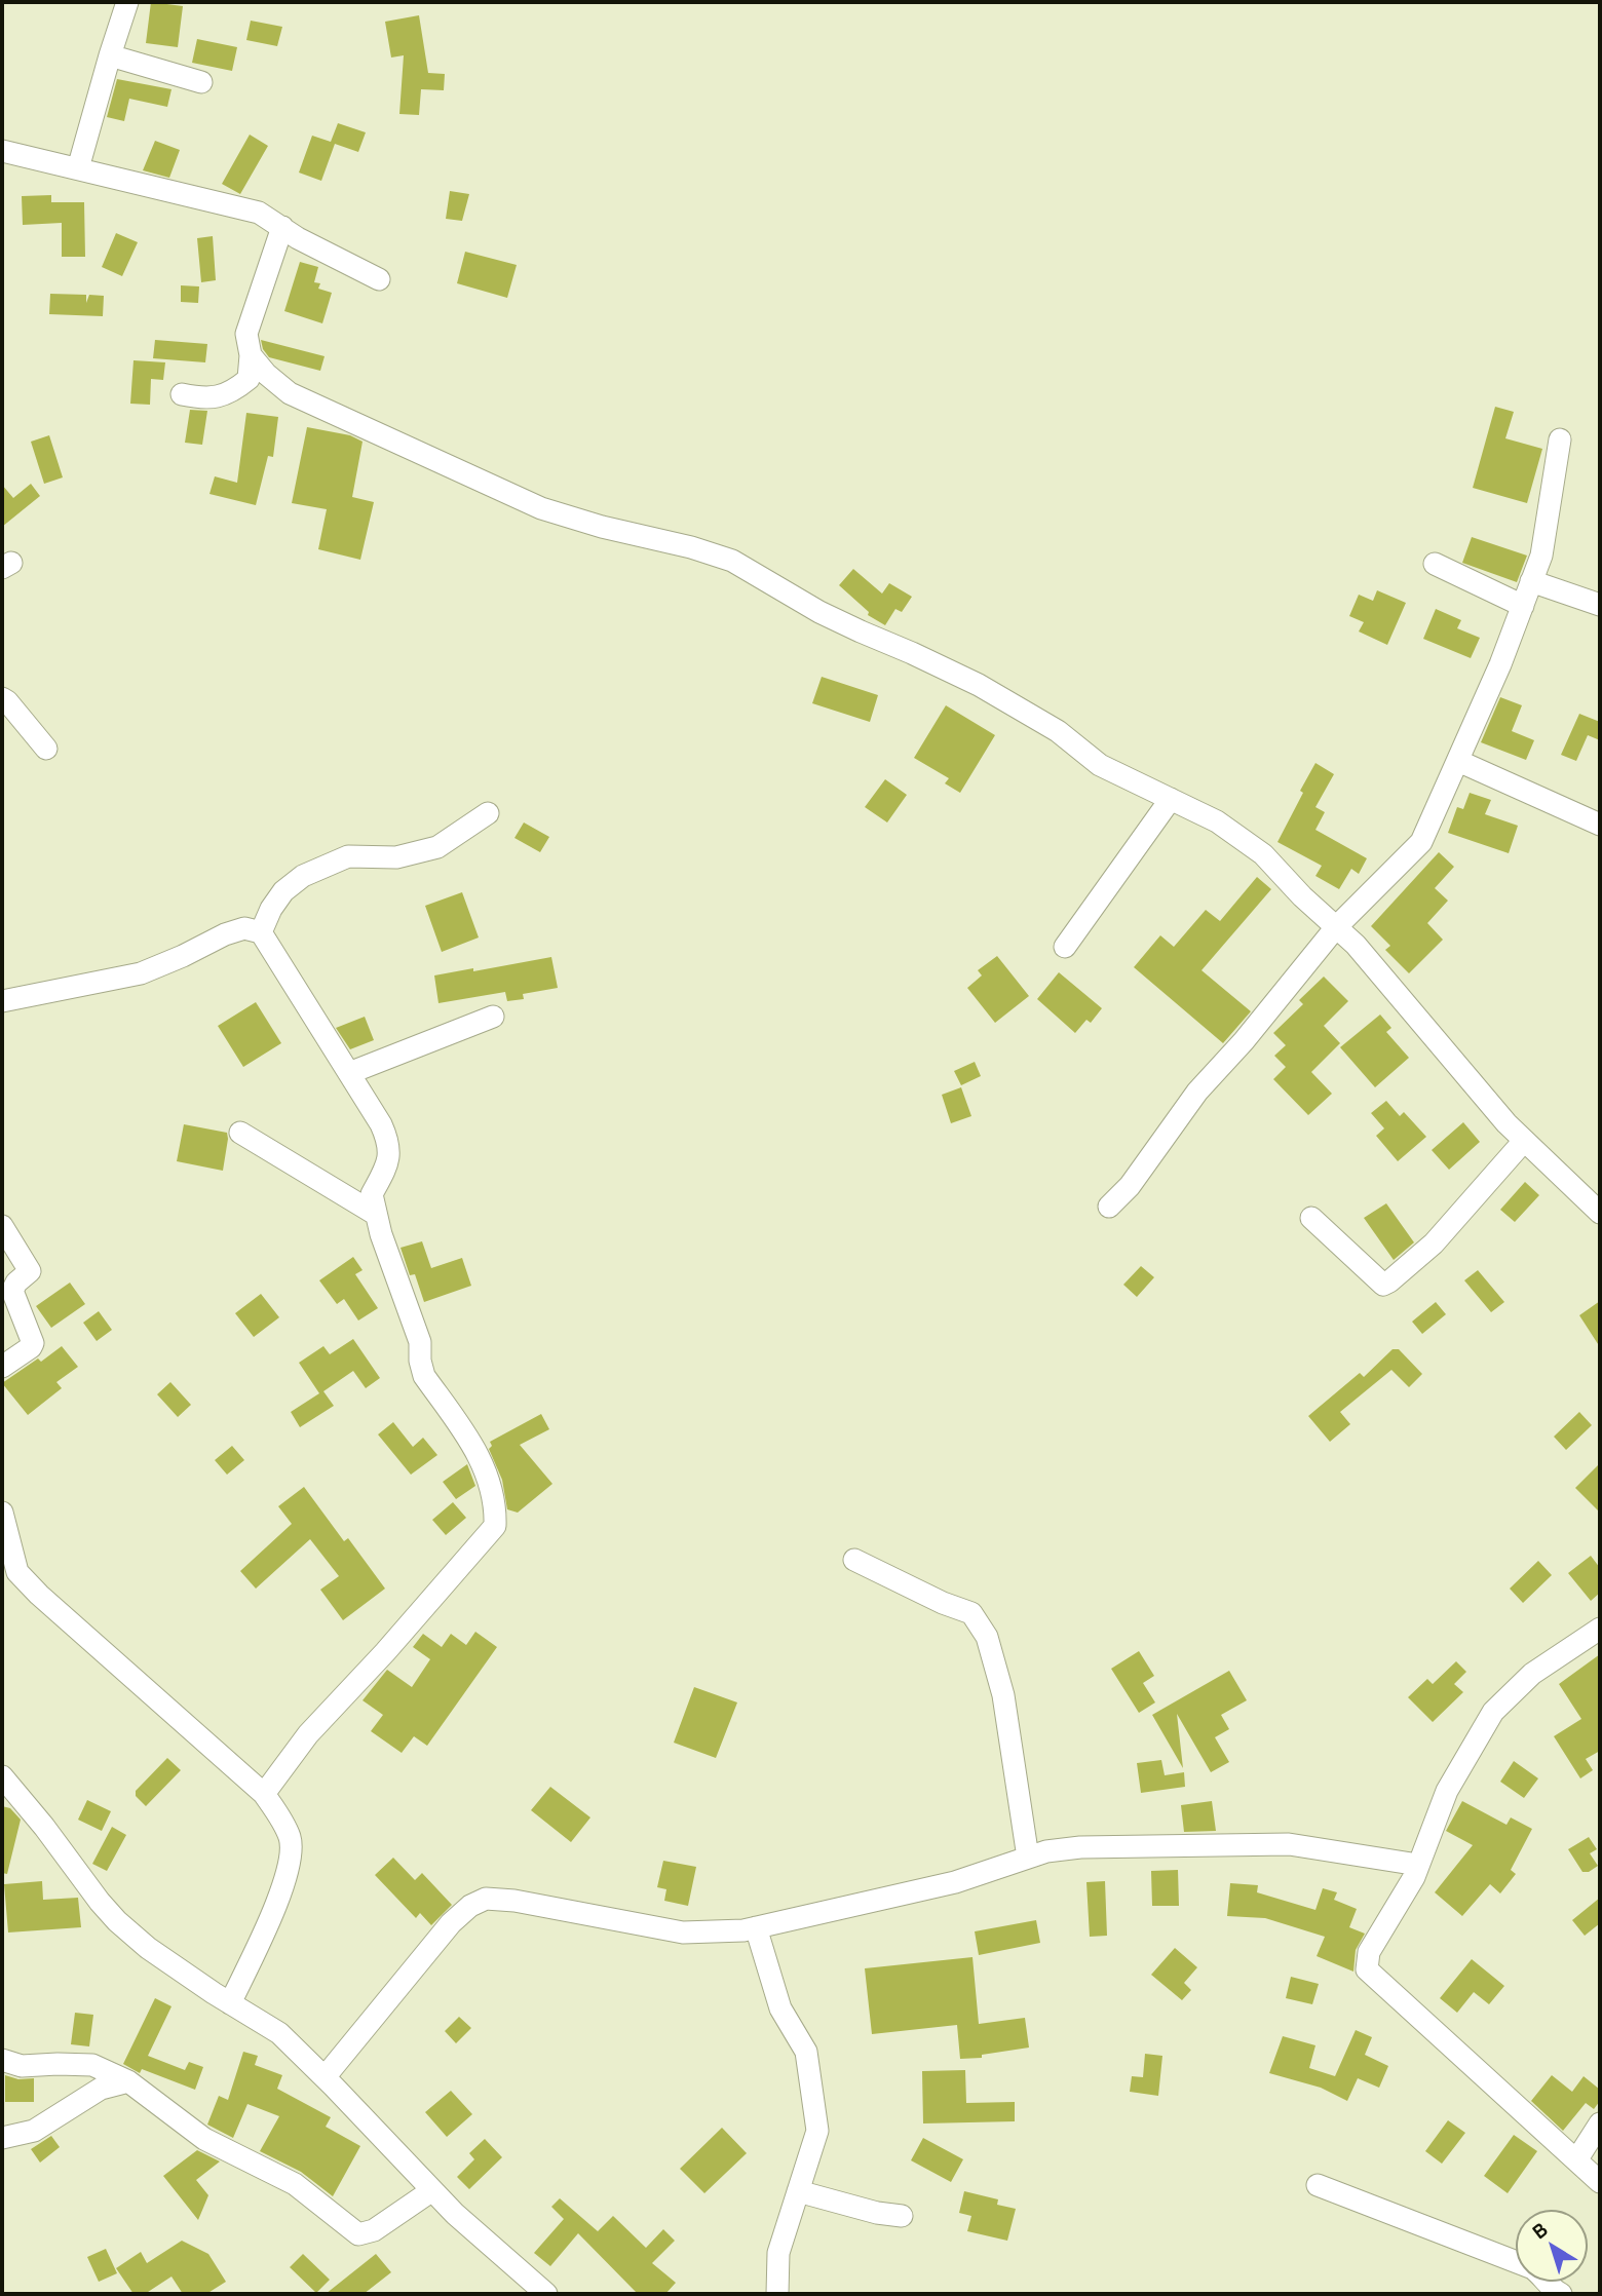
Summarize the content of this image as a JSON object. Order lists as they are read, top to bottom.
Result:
{
  "north": "top left"
}
